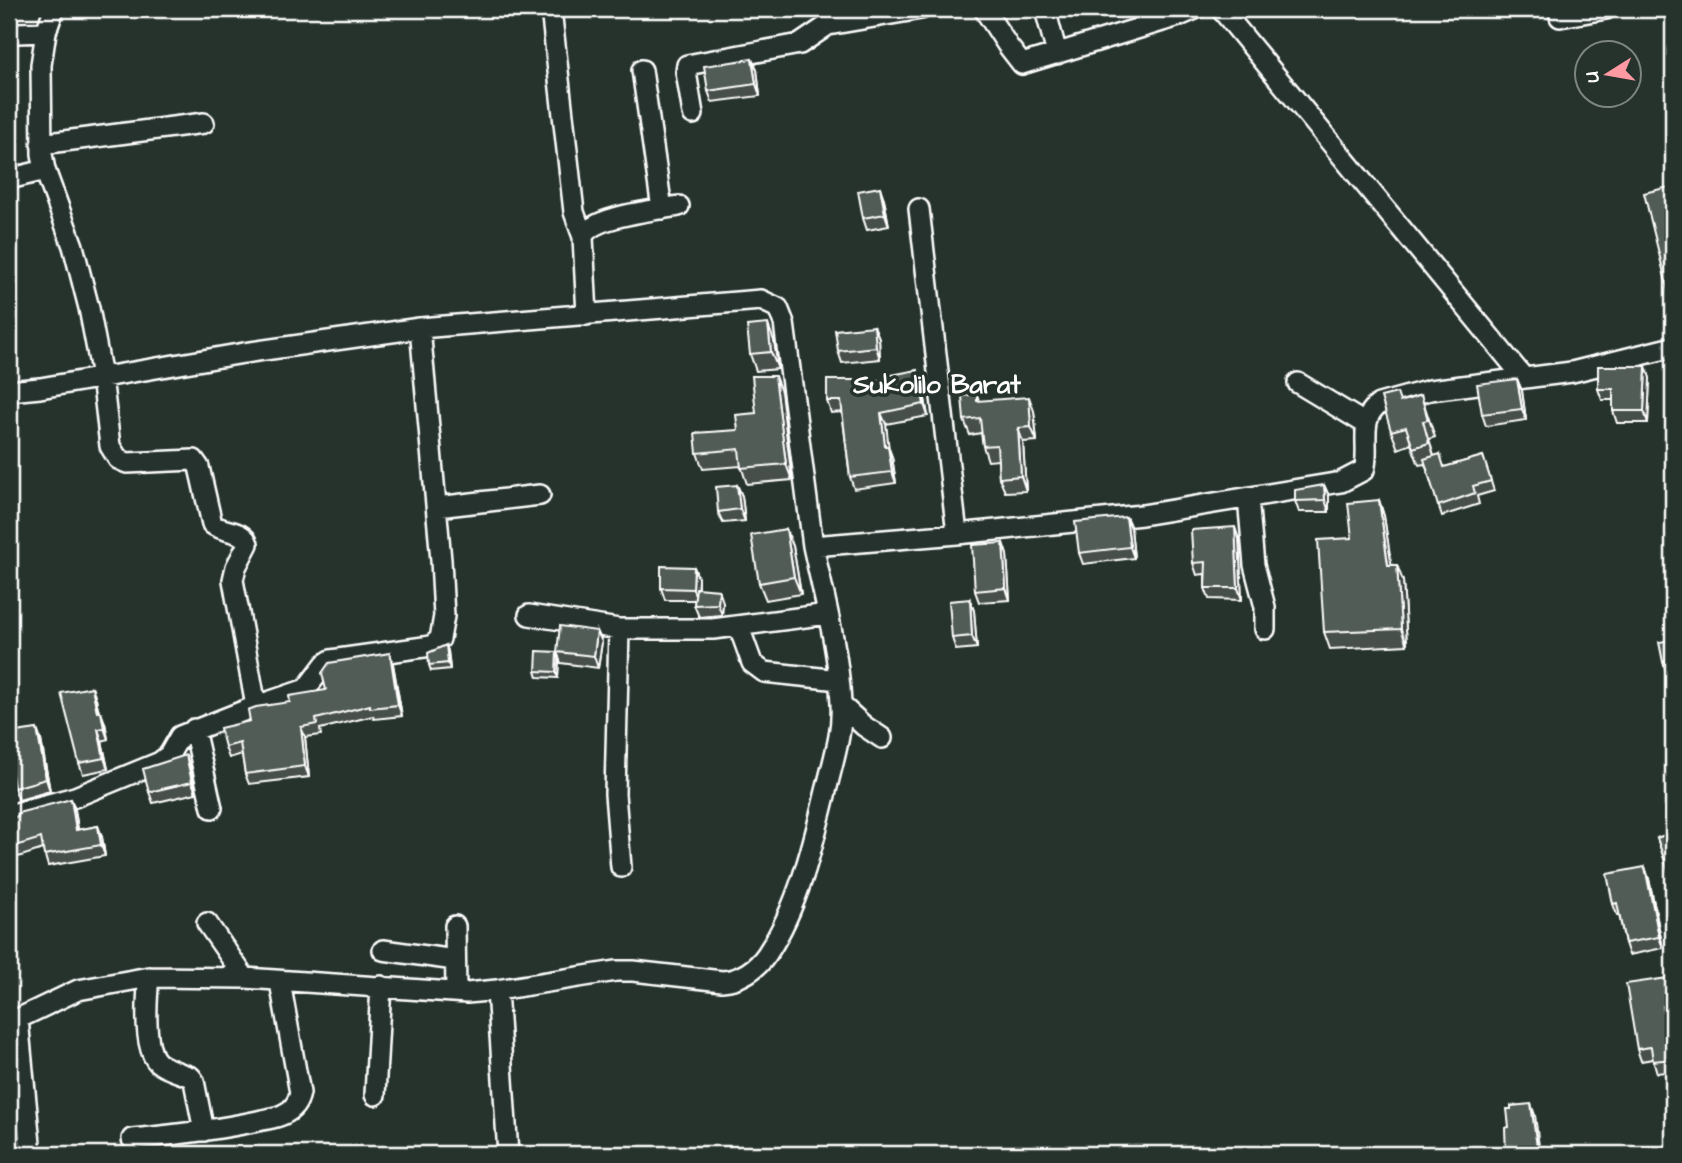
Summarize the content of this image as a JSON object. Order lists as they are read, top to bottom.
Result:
{
  "districts": ["Sukolilo Barat"],
  "north": "left"
}
